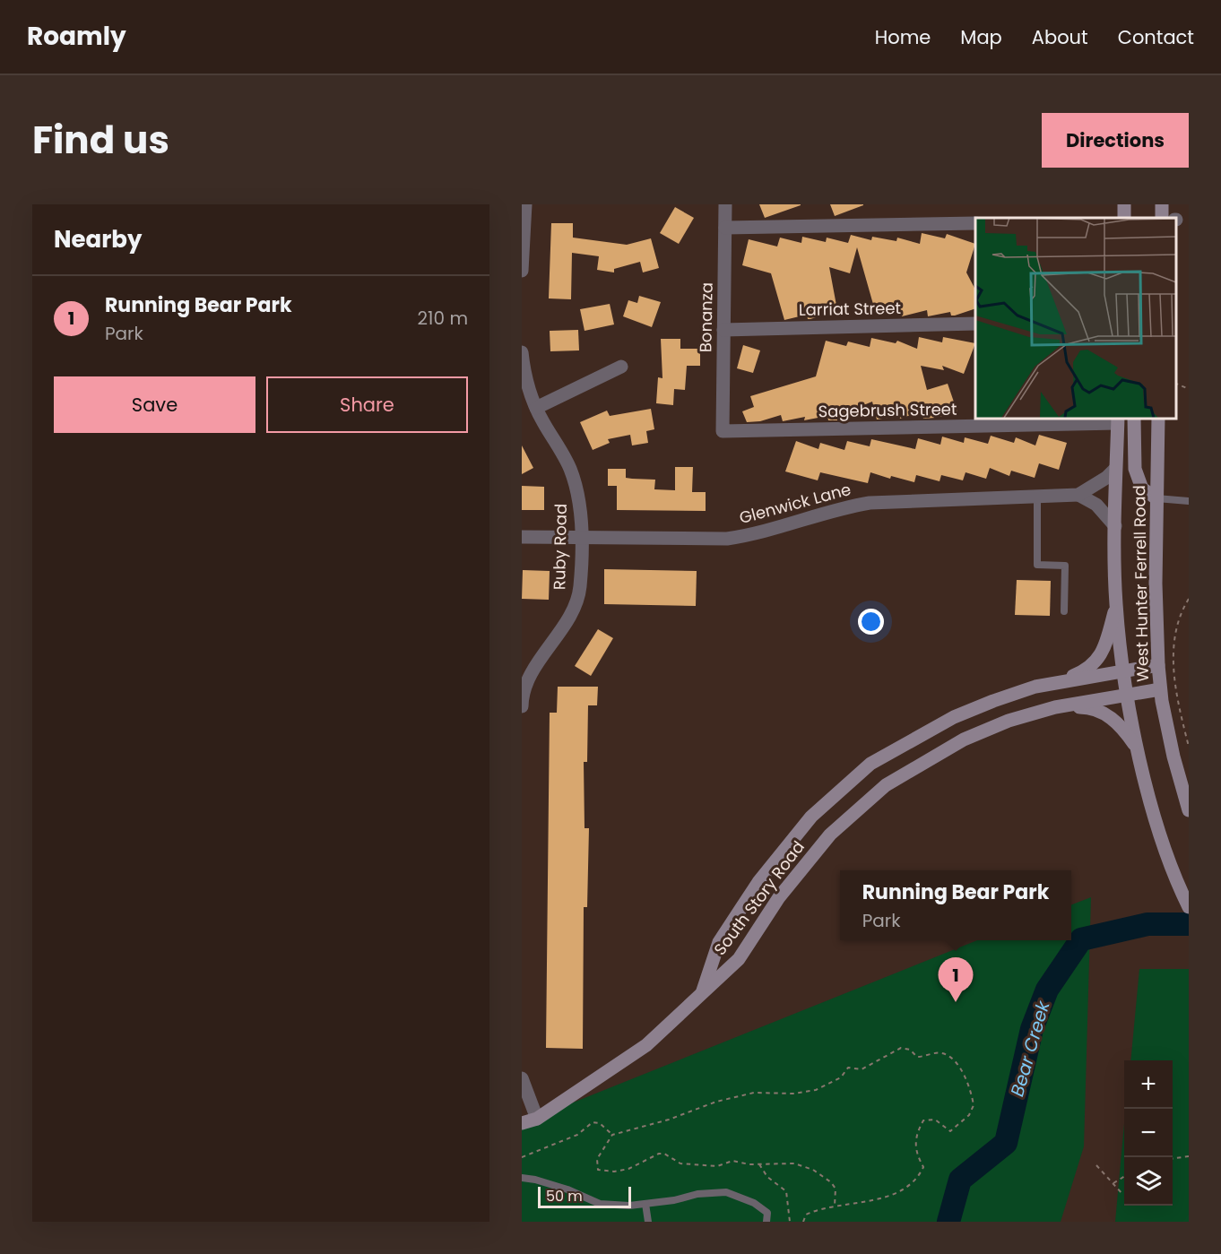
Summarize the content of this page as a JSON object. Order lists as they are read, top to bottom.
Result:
{
  "streets": {
    "main road": ["West Hunter Ferrell Road", "South Story Road"],
    "street": [
      "Larriat Street",
      "Bonanza",
      "Sagebrush Street",
      "Glenwick Lane",
      "Ruby Road"
    ]
  },
  "crossings": [
    ["Larriat Street", "Bonanza"],
    ["Bonanza", "Sagebrush Street"],
    ["Sagebrush Street", "West Hunter Ferrell Road"],
    ["Glenwick Lane", "Ruby Road"],
    ["Glenwick Lane", "West Hunter Ferrell Road"],
    ["West Hunter Ferrell Road", "South Story Road"]
  ],
  "water": ["Bear Creek"],
  "scale_bar": "50 m",
  "page": {
    "header": "Roamly",
    "nav": [
      "Home",
      "Map",
      "About",
      "Contact"
    ],
    "title": "Find us",
    "buttons": [
      "Directions",
      ["Save", "Share"]
    ],
    "heading": "Nearby",
    "list": [
      {
        "mark": "1",
        "name": "Running Bear Park",
        "note": "Park",
        "value": "210 m"
      }
    ],
    "popup": ["Running Bear Park", "Park"],
    "pins": "1",
    "map_buttons": ["+", "−"],
    "scale": "50 m"
  }
}
